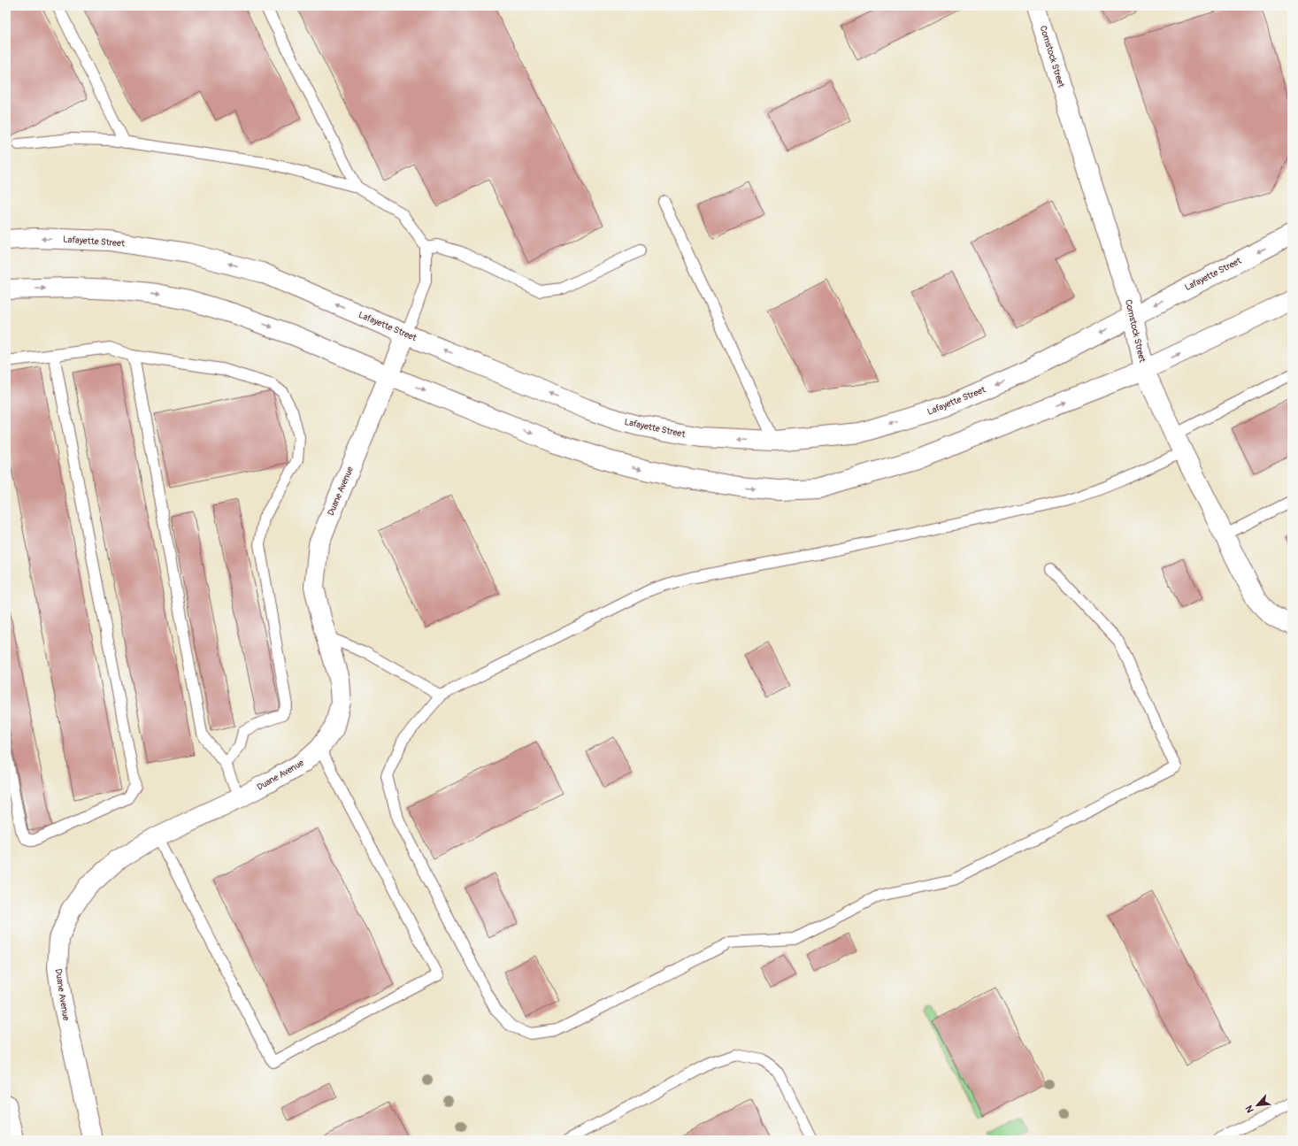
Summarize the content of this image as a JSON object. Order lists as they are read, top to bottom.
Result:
{
  "streets": {
    "main road": ["Comstock Street", "Lafayette Street", "Duane Avenue"]
  },
  "crossings": [
    ["Comstock Street", "Lafayette Street"],
    ["Lafayette Street", "Duane Avenue"]
  ],
  "north": "bottom left"
}
